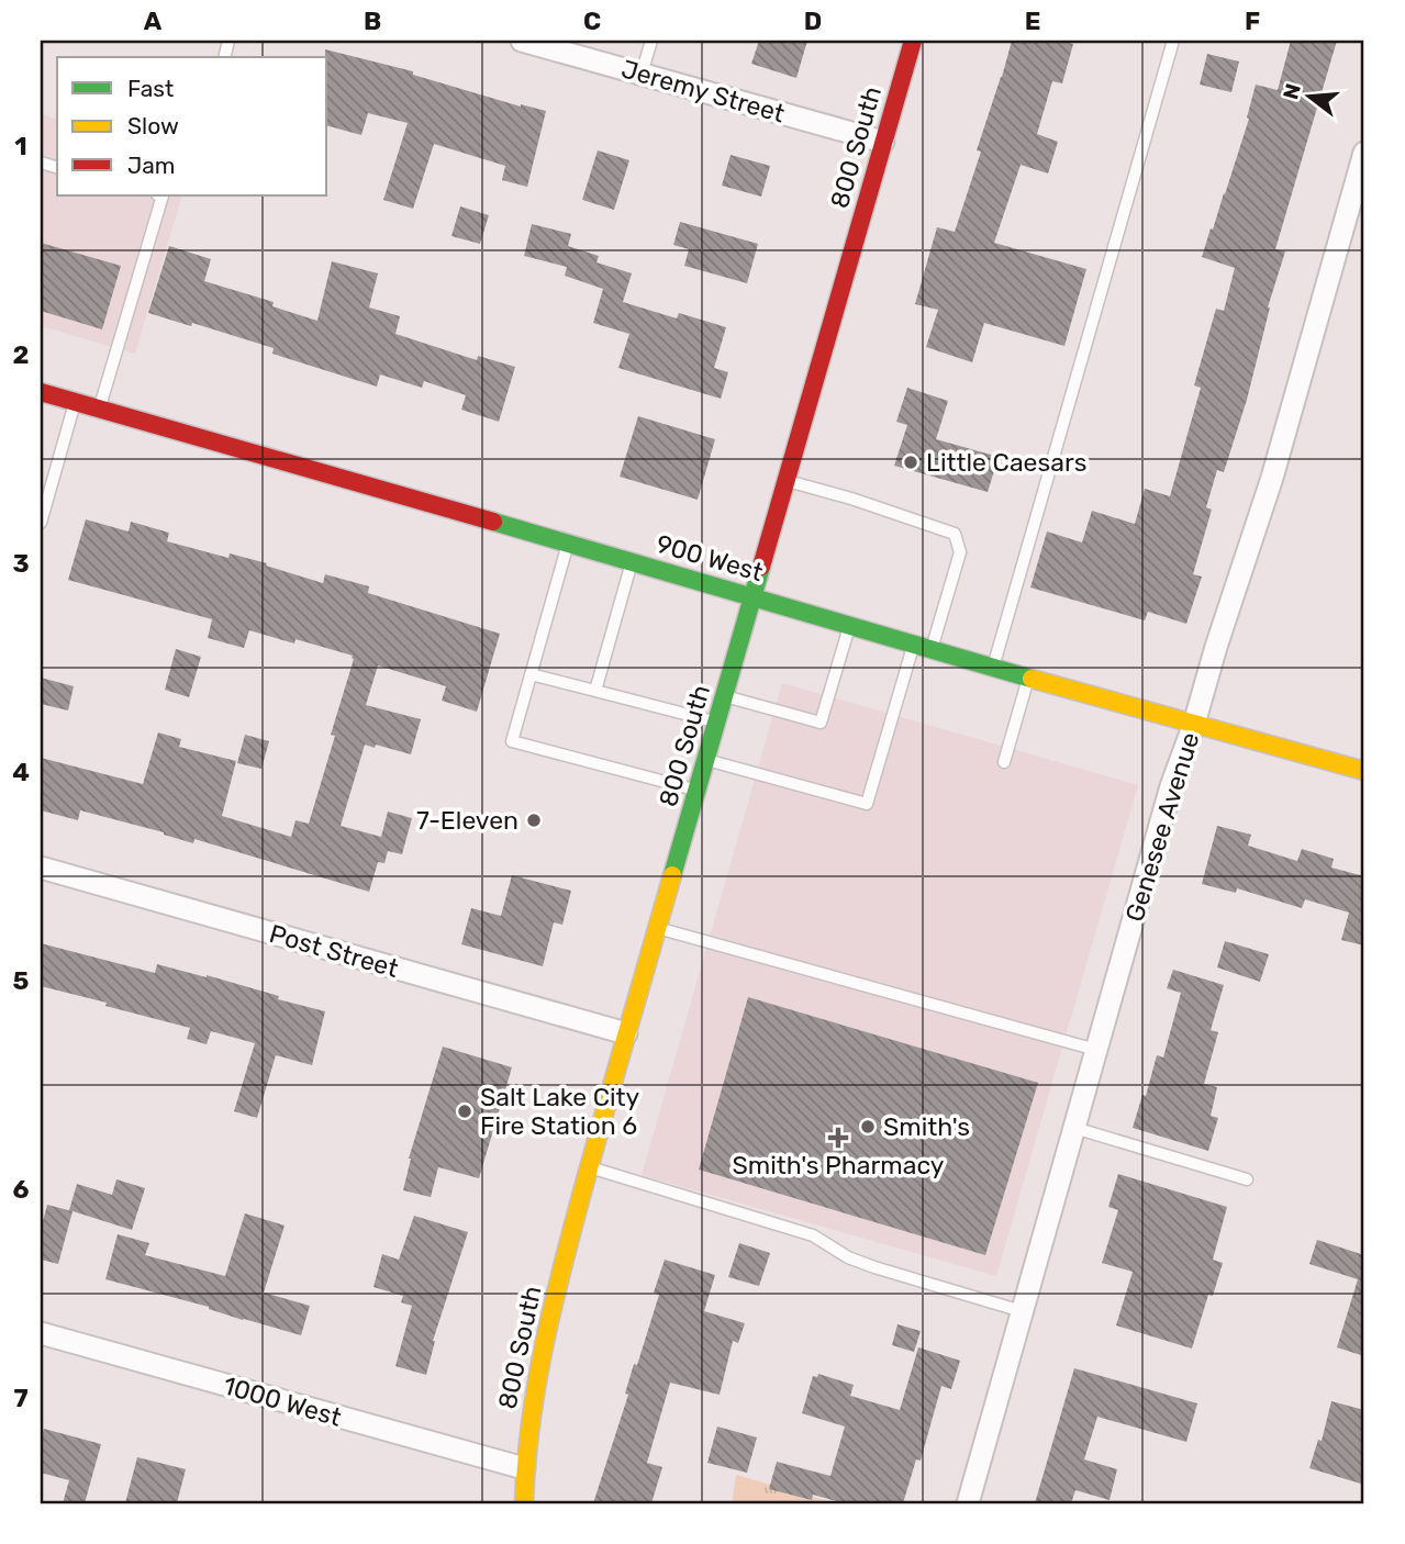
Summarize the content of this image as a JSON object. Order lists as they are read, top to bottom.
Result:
{
  "streets": {
    "street": [
      "Jeremy Street",
      "800 South",
      "900 West",
      "Genesee Avenue",
      "Post Street",
      "1000 West"
    ]
  },
  "crossings": [
    ["Jeremy Street", "800 South"],
    ["800 South", "900 West"],
    ["800 South", "Post Street"],
    ["800 South", "1000 West"],
    ["900 West", "Genesee Avenue"]
  ],
  "places": {
    "other": [
      "Little Caesars",
      "7-Eleven",
      "Salt Lake City Fire Station 6",
      "Smith's"
    ],
    "health": ["Smith's Pharmacy"]
  },
  "legend": ["Fast", "Slow", "Jam"],
  "north": "left",
  "grid": {
    "columns": [
      "A",
      "B",
      "C",
      "D",
      "E",
      "F"
    ],
    "rows": [
      "1",
      "2",
      "3",
      "4",
      "5",
      "6",
      "7"
    ]
  }
}
